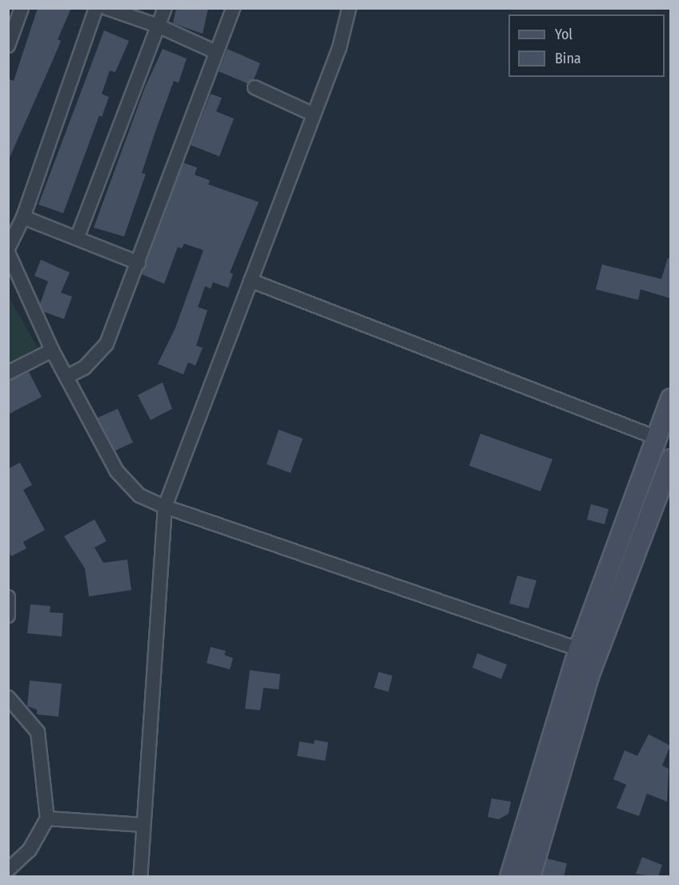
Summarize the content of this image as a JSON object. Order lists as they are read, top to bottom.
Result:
{
  "legend": ["Yol", "Bina"]
}
